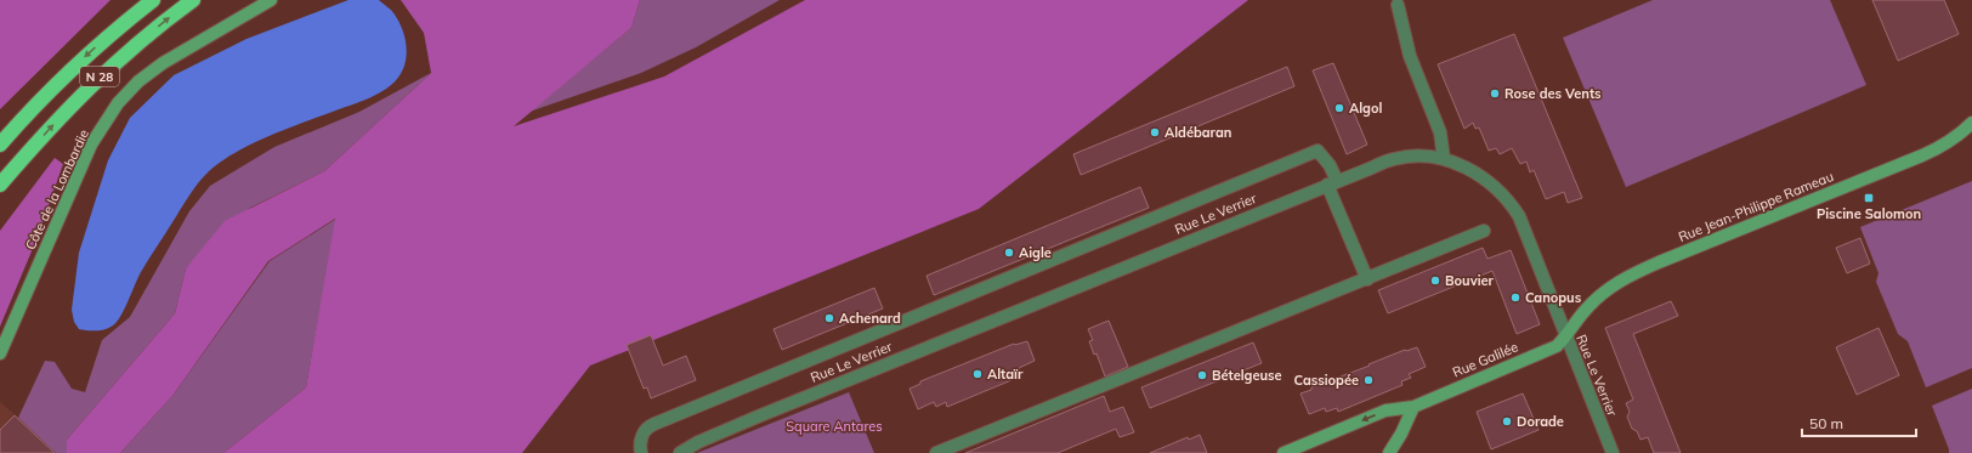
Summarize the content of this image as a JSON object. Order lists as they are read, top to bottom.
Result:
{
  "streets": {
    "highway": ["N 28"],
    "street": [
      "Côte de la Lombardie",
      "Rue Jean-Philippe Rameau",
      "Rue Le Verrier",
      "Rue Galilée"
    ]
  },
  "crossings": [
    ["Rue Jean-Philippe Rameau", "Rue Le Verrier"],
    ["Rue Jean-Philippe Rameau", "Rue Galilée"],
    ["Rue Le Verrier", "Rue Galilée"]
  ],
  "one_way": ["Rue Galilée"],
  "parks": ["Square Antares"],
  "places": {
    "other": [
      "Rose des Vents",
      "Algol",
      "Aldébaran",
      "Aigle",
      "Bouvier",
      "Canopus",
      "Achenard",
      "Altaïr",
      "Bételgeuse",
      "Cassiopée",
      "Dorade"
    ],
    "transit": ["Piscine Salomon"]
  },
  "scale_bar": "50 m"
}
